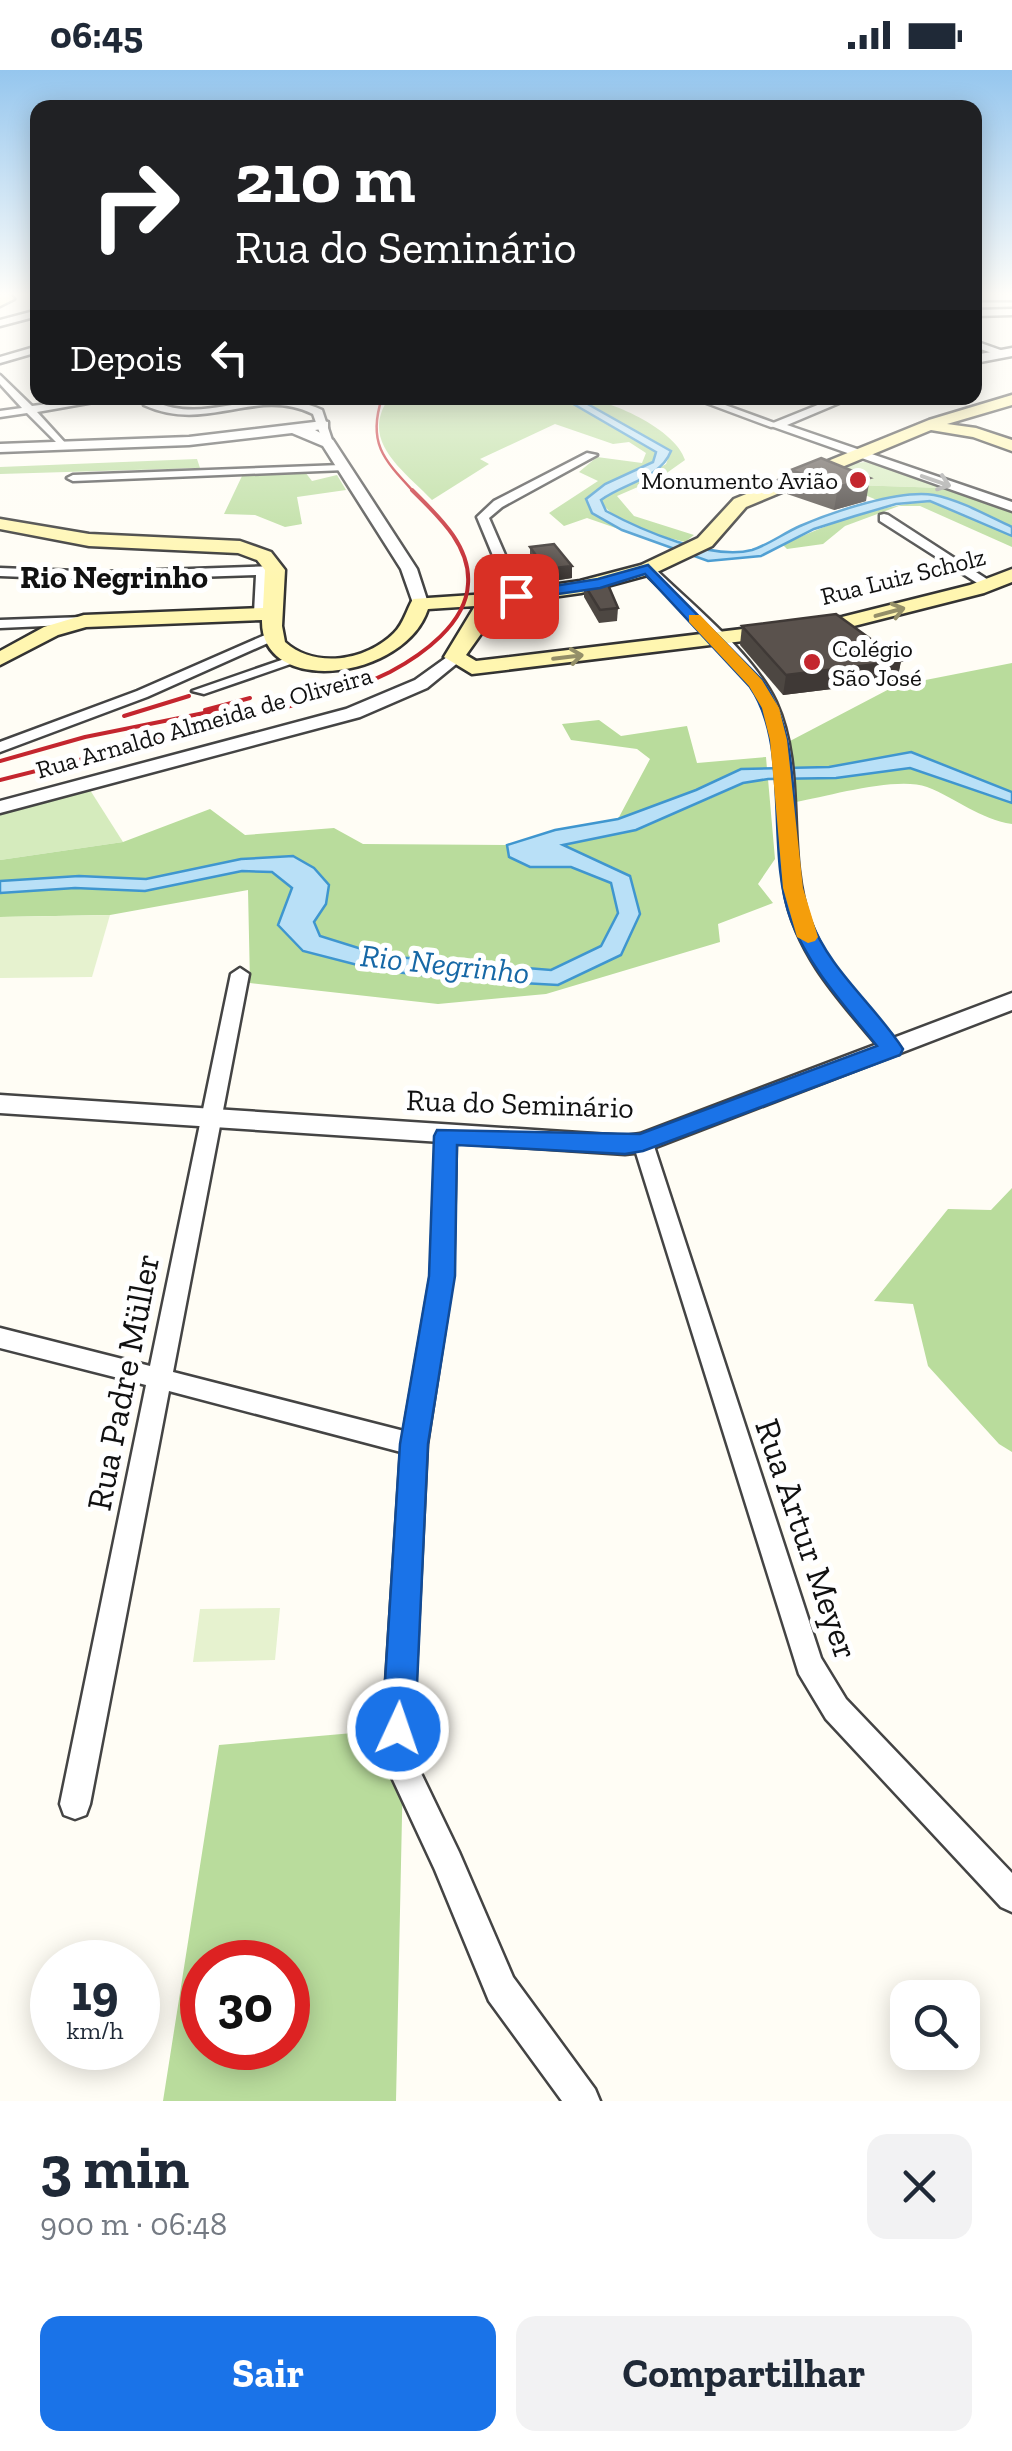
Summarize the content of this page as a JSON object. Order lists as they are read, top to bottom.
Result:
{
  "streets": {
    "main road": ["Rua Luiz Scholz"],
    "street": [
      "Rua Arnaldo Almeida de Oliveira",
      "Rua do Seminário",
      "Rua Padre Müller",
      "Rua Artur Meyer"
    ]
  },
  "crossings": [
    ["Rua Luiz Scholz", "Rua Arnaldo Almeida de Oliveira"],
    ["Rua do Seminário", "Rua Padre Müller"],
    ["Rua do Seminário", "Rua Artur Meyer"]
  ],
  "districts": ["Rio Negrinho"],
  "water": ["Rio Negrinho"],
  "places": ["Monumento Avião", "Colégio São José"],
  "page": {
    "status": "06:45",
    "turn": ["210 m", "Rua do Seminário"],
    "then": "Depois",
    "speed": "19 km/h",
    "limit": "30",
    "heading": ["3 min", "900 m · 06:48"],
    "buttons": ["Sair", "Compartilhar"]
  }
}
